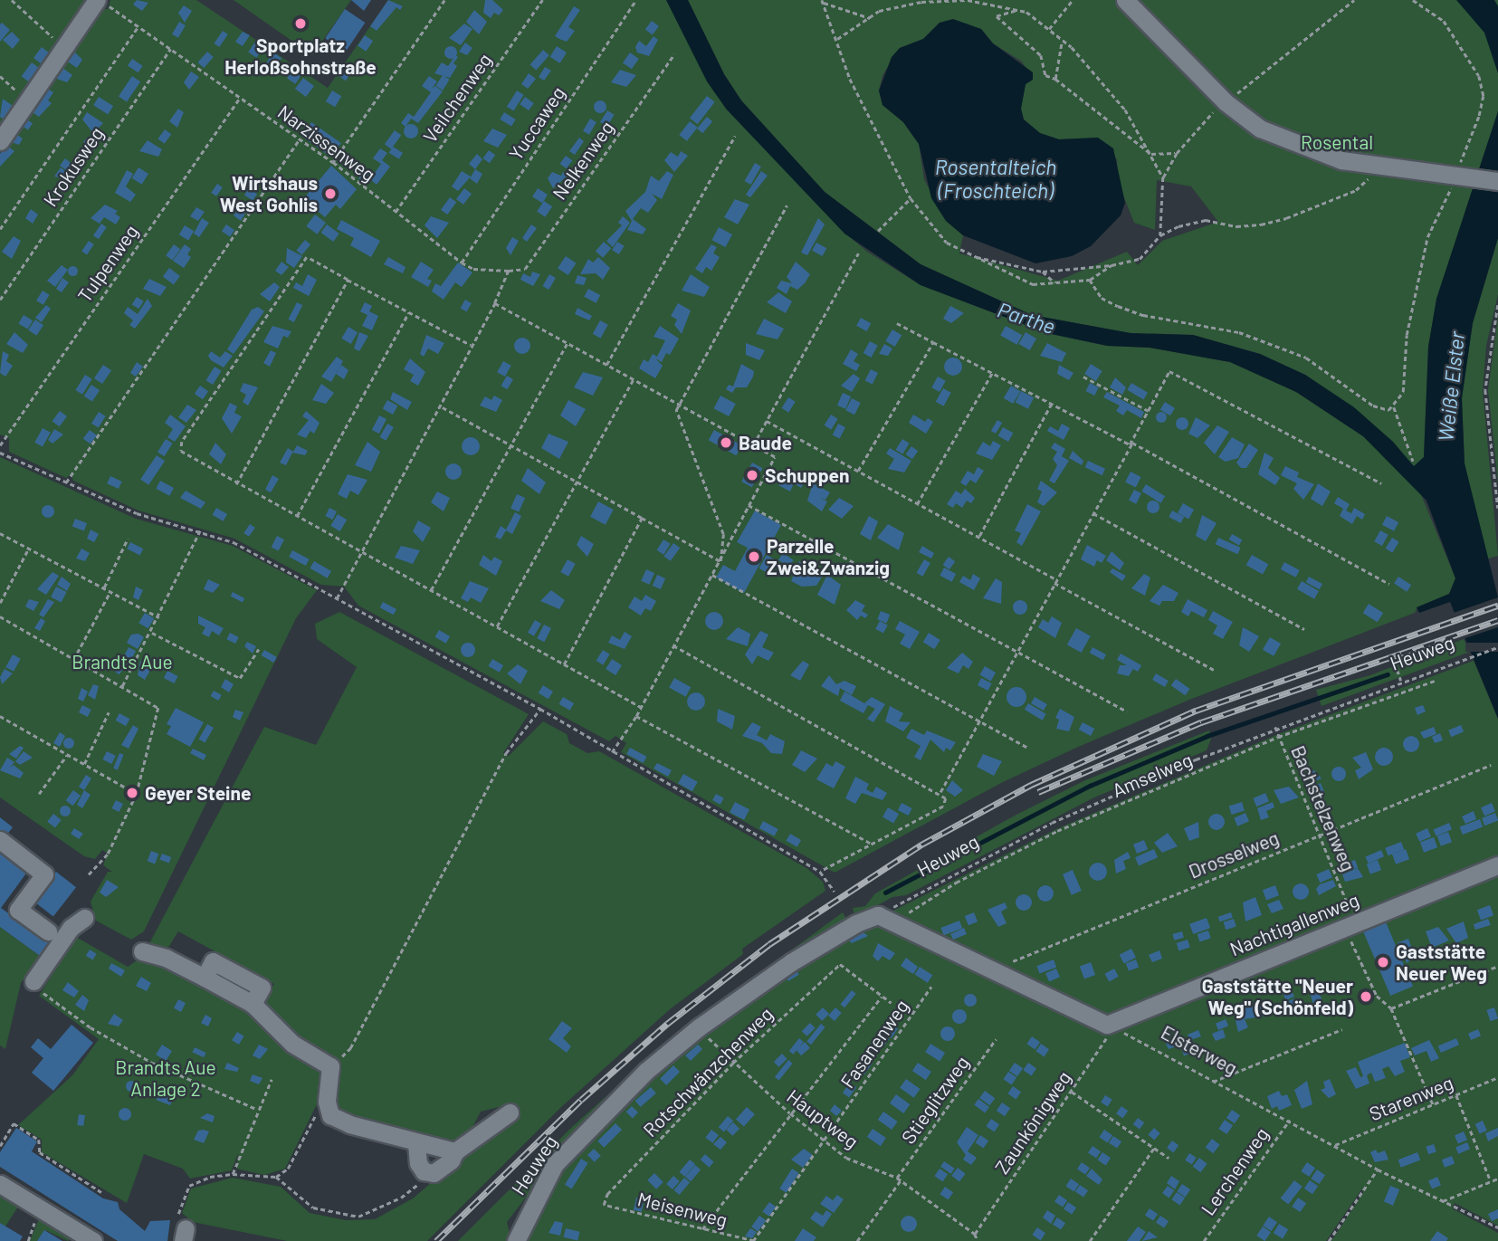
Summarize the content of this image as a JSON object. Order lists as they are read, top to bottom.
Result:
{
  "streets": {
    "street": ["Heuweg", "Nachtigallenweg"],
    "path": [
      "Veilchenweg",
      "Yuccaweg",
      "Narzissenweg",
      "Nelkenweg",
      "Krokusweg",
      "Tulpenweg",
      "Amselweg",
      "Bachstelzenweg",
      "Drosselweg",
      "Fasanenweg",
      "Elsterweg",
      "Rotschwänzchenweg",
      "Starenweg",
      "Stieglitzweg",
      "Hauptweg",
      "Zaunkönigweg",
      "Lerchenweg",
      "Meisenweg"
    ]
  },
  "crossings": [
    ["Veilchenweg", "Narzissenweg"],
    ["Yuccaweg", "Narzissenweg"],
    ["Narzissenweg", "Nelkenweg"],
    ["Narzissenweg", "Krokusweg"],
    ["Narzissenweg", "Tulpenweg"],
    ["Heuweg", "Bachstelzenweg"],
    ["Heuweg", "Hauptweg"],
    ["Amselweg", "Bachstelzenweg"],
    ["Bachstelzenweg", "Drosselweg"],
    ["Bachstelzenweg", "Nachtigallenweg"],
    ["Bachstelzenweg", "Starenweg"],
    ["Nachtigallenweg", "Elsterweg"],
    ["Nachtigallenweg", "Zaunkönigweg"],
    ["Fasanenweg", "Hauptweg"],
    ["Fasanenweg", "Meisenweg"],
    ["Elsterweg", "Starenweg"],
    ["Elsterweg", "Zaunkönigweg"],
    ["Elsterweg", "Lerchenweg"],
    ["Rotschwänzchenweg", "Hauptweg"],
    ["Rotschwänzchenweg", "Meisenweg"],
    ["Stieglitzweg", "Hauptweg"],
    ["Hauptweg", "Zaunkönigweg"]
  ],
  "water": ["Rosentalteich (Froschteich)", "Parthe", "Weiße Elster"],
  "parks": ["Rosental", "Brandts Aue", "Brandts Aue Anlage 2"],
  "places": [
    "Sportplatz Herloßsohnstraße",
    "Wirtshaus West Gohlis",
    "Baude",
    "Schuppen",
    "Parzelle Zwei&Zwanzig",
    "Geyer Steine",
    "Gaststätte Neuer Weg",
    "Gaststätte \"Neuer Weg\" (Schönfeld)"
  ]
}
